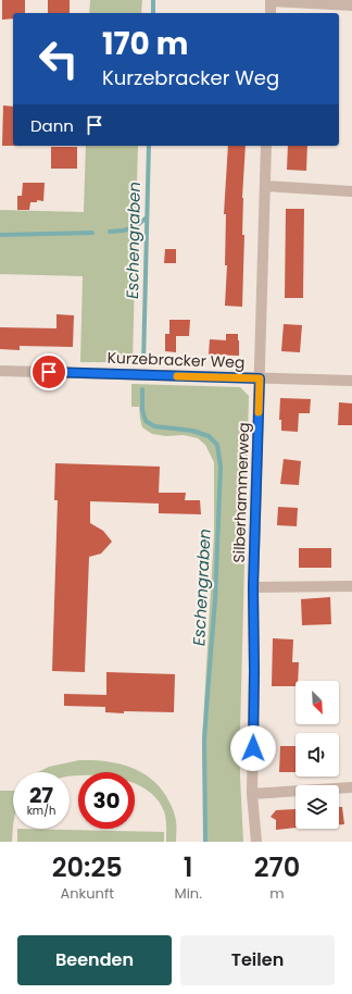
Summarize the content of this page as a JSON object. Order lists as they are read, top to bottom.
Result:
{
  "streets": {
    "street": ["Kurzebracker Weg", "Silberhammerweg"]
  },
  "crossings": [
    ["Kurzebracker Weg", "Silberhammerweg"]
  ],
  "water": ["Eschengraben"],
  "north": "bottom right",
  "page": {
    "turn": ["170 m", "Kurzebracker Weg"],
    "then": "Dann",
    "speed": "27 km/h",
    "limit": "30",
    "eta": [
      "20:25",
      "Ankunft",
      "1",
      "Min.",
      "270",
      "m"
    ],
    "buttons": ["Beenden", "Teilen"]
  }
}
